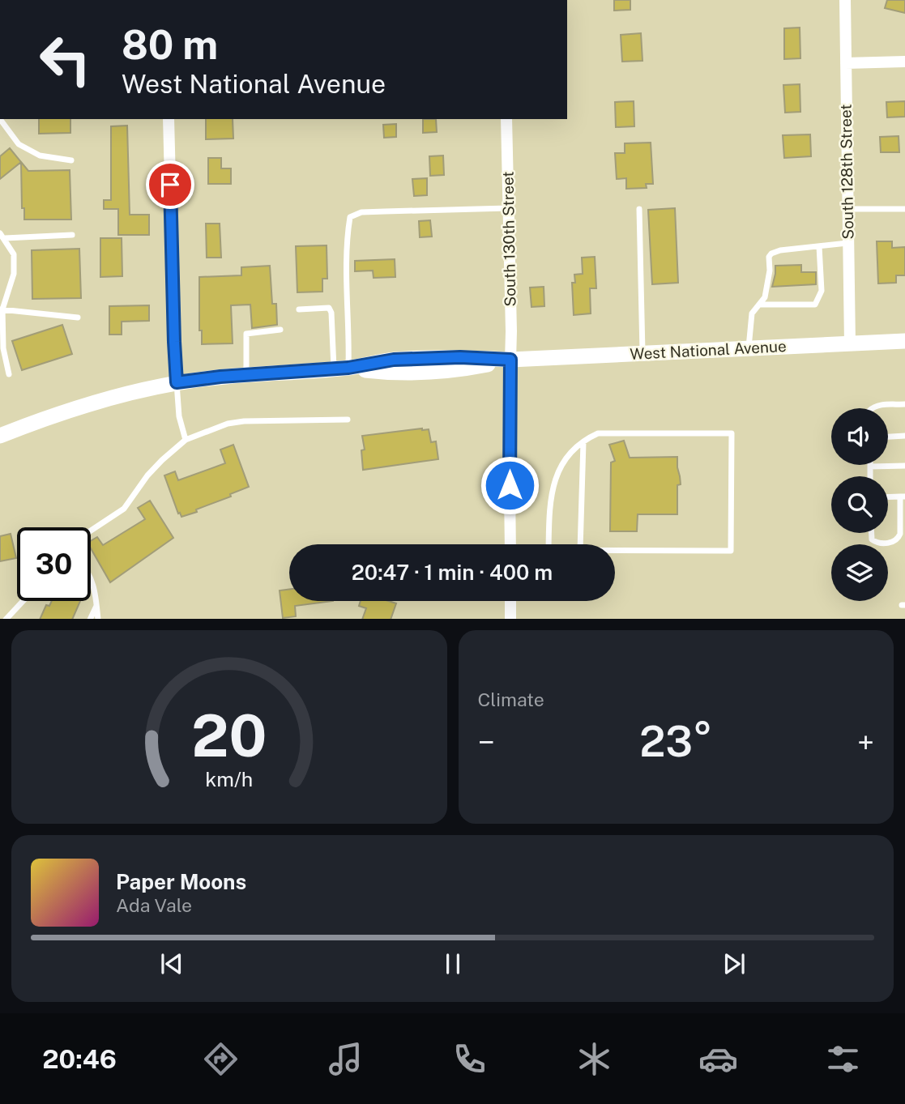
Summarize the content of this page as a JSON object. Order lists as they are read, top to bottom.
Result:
{
  "streets": {
    "main road": ["West National Avenue"],
    "street": ["South 128th Street", "South 130th Street"]
  },
  "crossings": [
    ["South 128th Street", "West National Avenue"],
    ["South 130th Street", "West National Avenue"]
  ],
  "page": {
    "turn": ["80 m", "West National Avenue"],
    "limit": "30",
    "trip": "20:47 · 1 min · 400 m",
    "tile": "Climate",
    "heat": ["−", "23°", "+"],
    "song": ["Paper Moons", "Ada Vale"],
    "tabs": "20:46",
    "gauge": ["20", "km/h"]
  }
}
